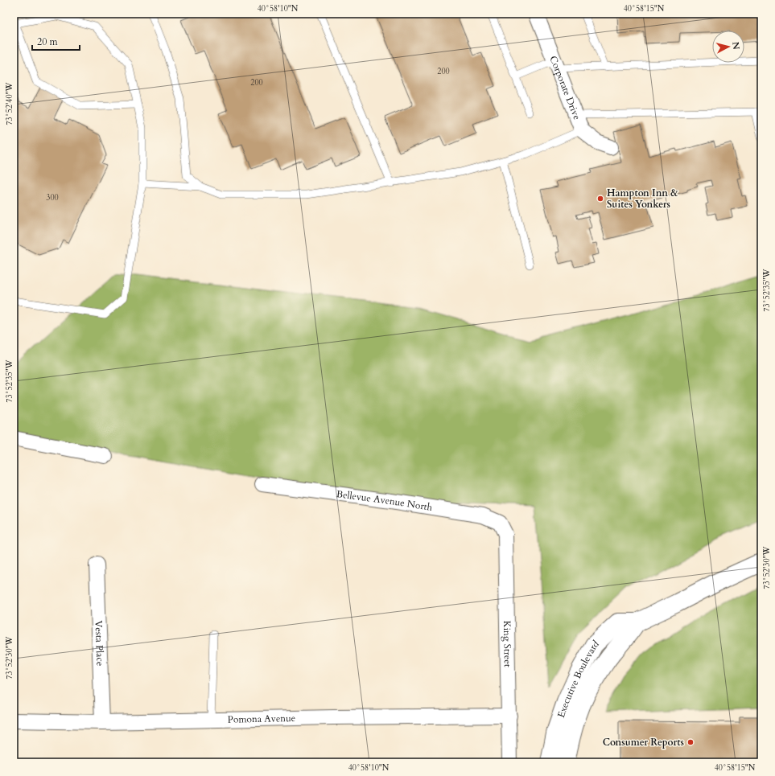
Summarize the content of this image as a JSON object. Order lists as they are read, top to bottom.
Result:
{
  "streets": {
    "main road": ["Executive Boulevard"],
    "street": [
      "Corporate Drive",
      "Bellevue Avenue North",
      "Vesta Place",
      "King Street",
      "Pomona Avenue"
    ]
  },
  "crossings": [
    ["Bellevue Avenue North", "King Street"],
    ["Vesta Place", "Pomona Avenue"],
    ["King Street", "Pomona Avenue"]
  ],
  "places": ["Hampton Inn & Suites Yonkers", "Consumer Reports"],
  "house_numbers": ["200", "200", "300"],
  "scale_bar": "20 m",
  "north": "right",
  "coordinates": [
    "40°58'10\"N",
    "40°58'15\"N",
    "73°52'40\"W",
    "73°52'35\"W",
    "73°52'30\"W"
  ]
}
